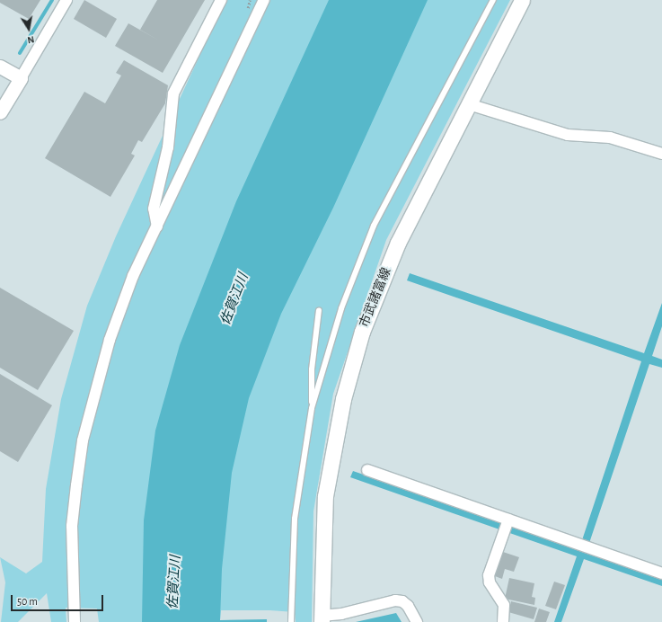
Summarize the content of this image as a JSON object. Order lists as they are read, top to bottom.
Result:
{
  "streets": {
    "main road": ["市武諸富線"]
  },
  "water": ["佐賀江川"],
  "scale_bar": "50 m",
  "north": "bottom"
}
